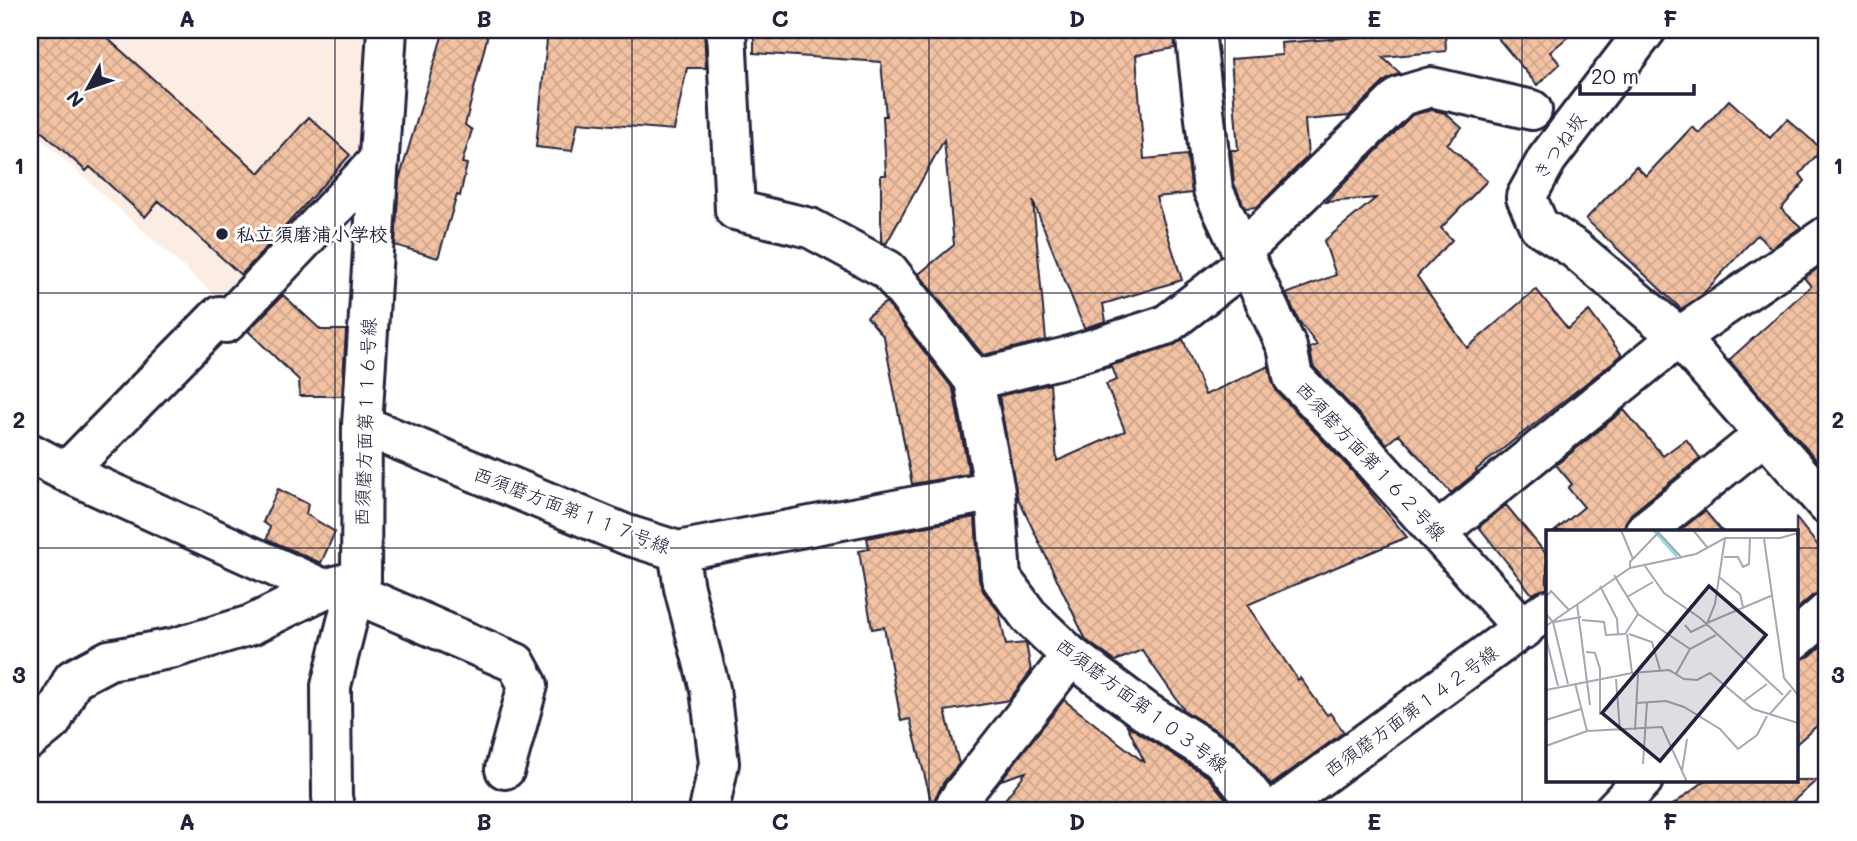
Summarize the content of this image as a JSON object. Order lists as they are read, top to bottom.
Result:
{
  "streets": {
    "street": [
      "きつね坂",
      "西須磨方面第１１６号線",
      "西須磨方面第１６２号線",
      "西須磨方面第１１７号線",
      "西須磨方面第１０３号線",
      "西須磨方面第１４２号線"
    ]
  },
  "crossings": [
    ["西須磨方面第１１６号線", "西須磨方面第１１７号線"],
    ["西須磨方面第１６２号線", "西須磨方面第１４２号線"],
    ["西須磨方面第１１７号線", "西須磨方面第１０３号線"]
  ],
  "places": ["私立須磨浦小学校"],
  "scale_bar": "20 m",
  "north": "bottom left",
  "grid": {
    "columns": [
      "A",
      "B",
      "C",
      "D",
      "E",
      "F"
    ],
    "rows": ["1", "2", "3"]
  }
}
